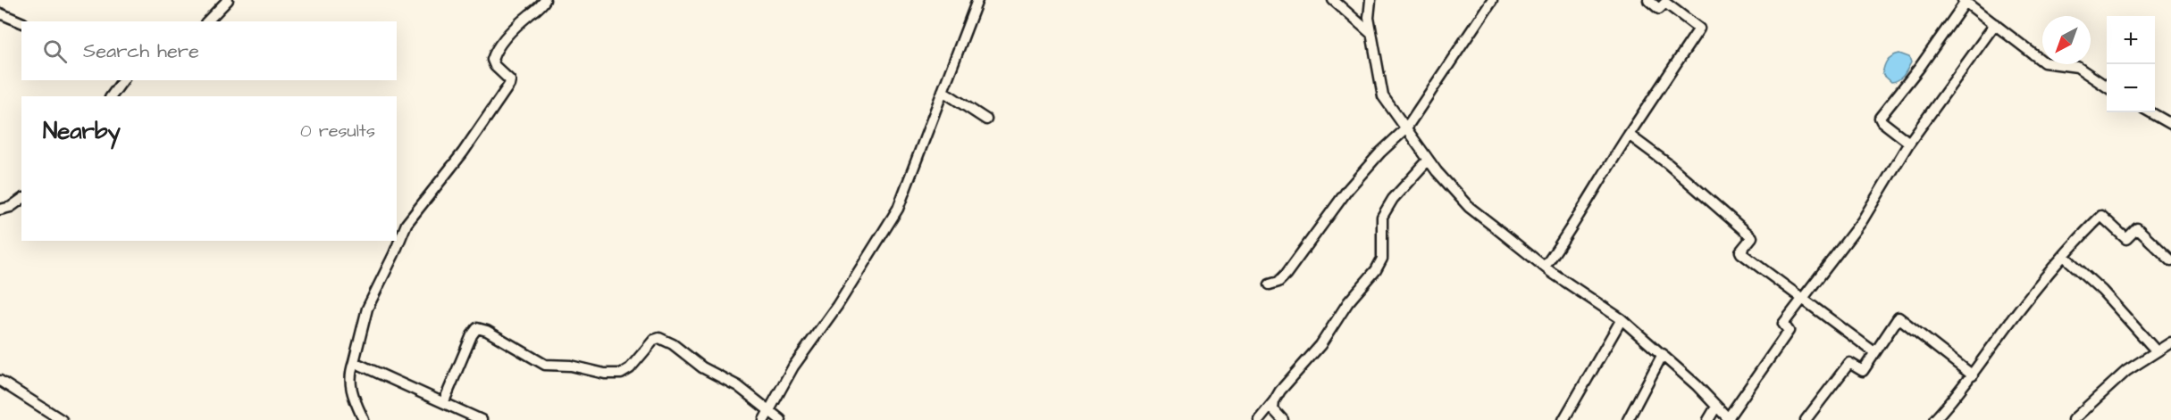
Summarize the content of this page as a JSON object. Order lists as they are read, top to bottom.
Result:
{
  "north": "bottom left",
  "page": {
    "map_buttons": ["+", "−"],
    "search": "Search here",
    "heading": ["Nearby", "0 results"]
  }
}
